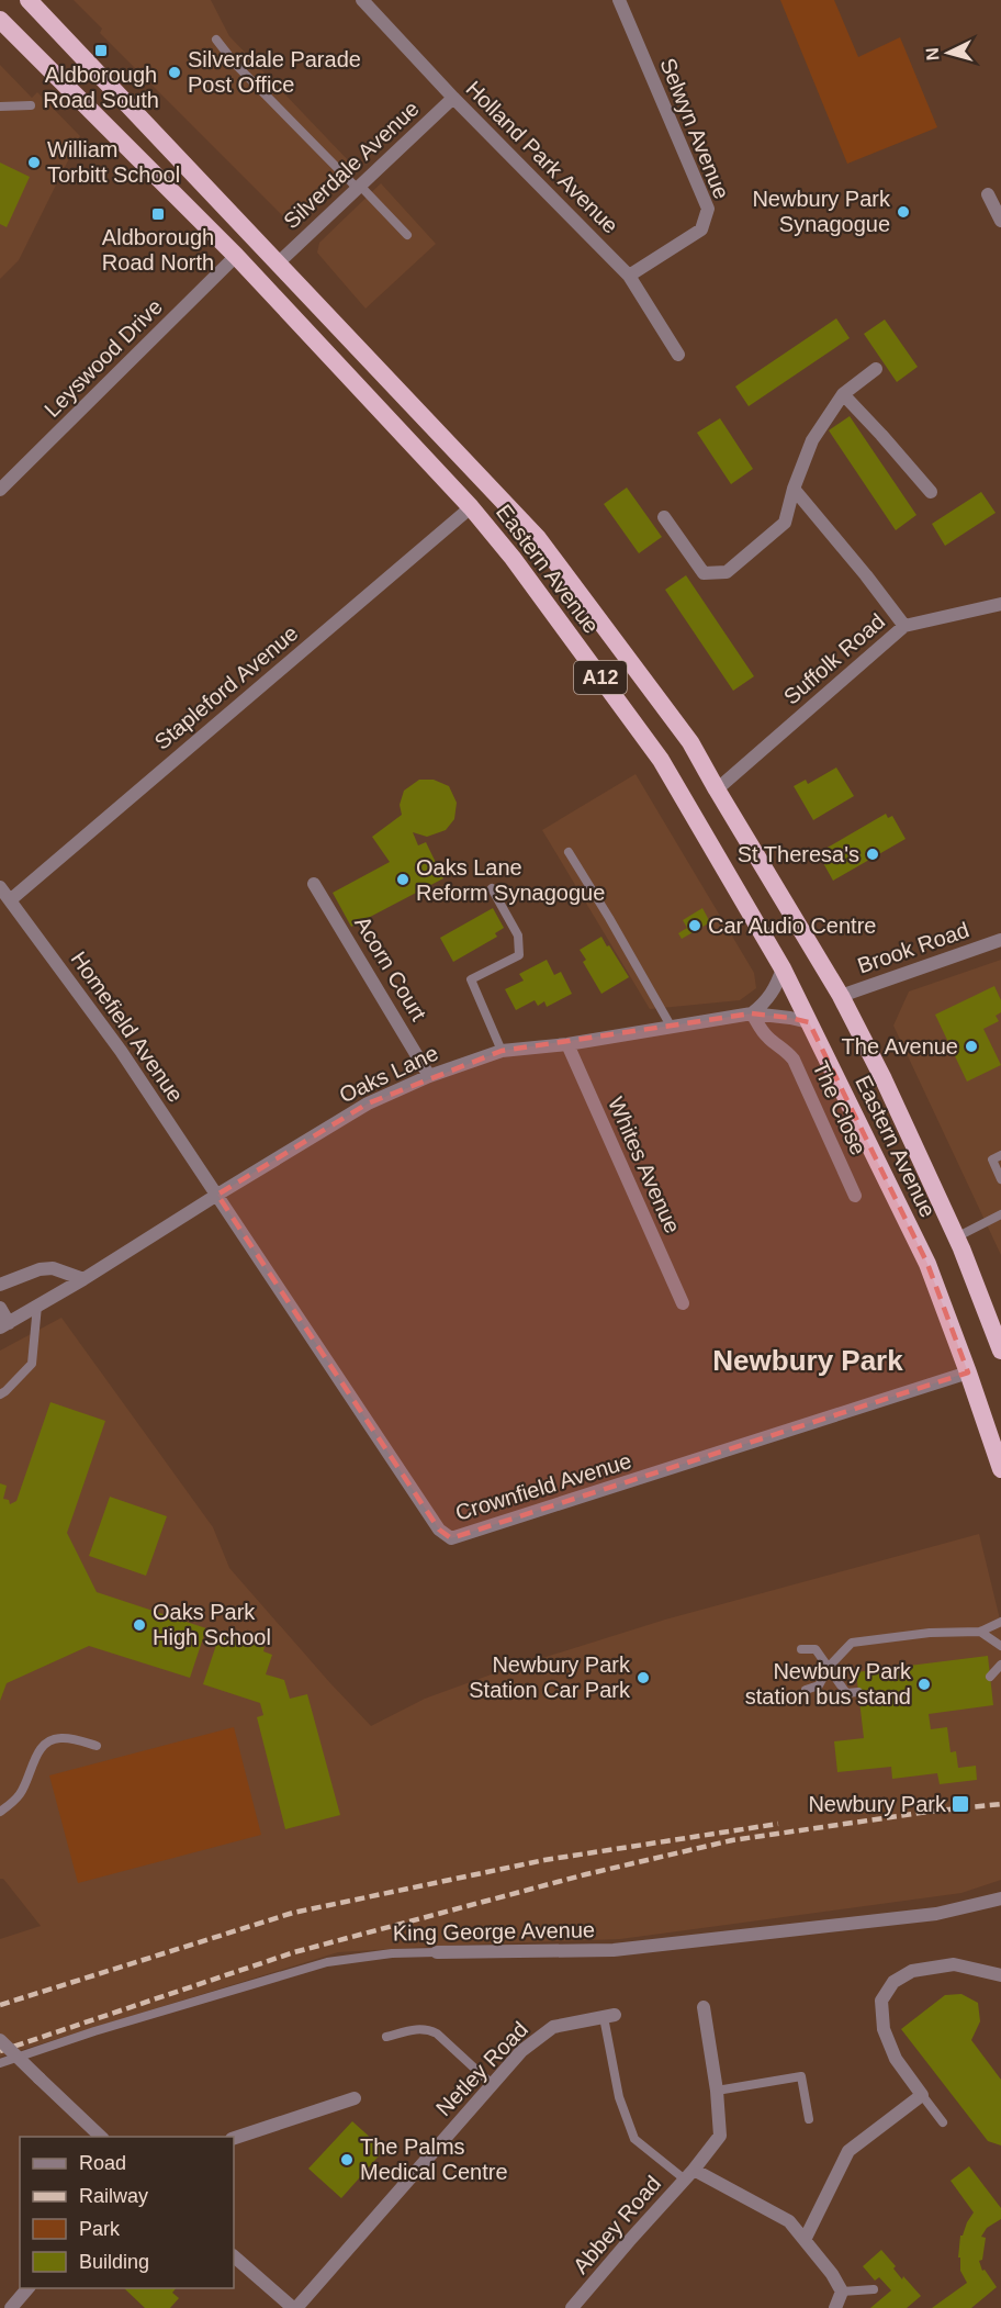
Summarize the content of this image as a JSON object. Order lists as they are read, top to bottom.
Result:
{
  "streets": {
    "highway": ["Eastern Avenue", "A12"],
    "street": [
      "Selwyn Avenue",
      "Holland Park Avenue",
      "Silverdale Avenue",
      "Leyswood Drive",
      "Suffolk Road",
      "Stapleford Avenue",
      "Brook Road",
      "Acorn Court",
      "Homefield Avenue",
      "Oaks Lane",
      "The Close",
      "Whites Avenue",
      "Crownfield Avenue",
      "King George Avenue",
      "Netley Road",
      "Abbey Road"
    ]
  },
  "crossings": [
    ["Selwyn Avenue", "Holland Park Avenue"],
    ["Holland Park Avenue", "Silverdale Avenue"],
    ["Silverdale Avenue", "Eastern Avenue"],
    ["Leyswood Drive", "Eastern Avenue"],
    ["Eastern Avenue", "Suffolk Road"],
    ["Eastern Avenue", "Stapleford Avenue"],
    ["Eastern Avenue", "Brook Road"],
    ["Eastern Avenue", "Oaks Lane"],
    ["Eastern Avenue", "Crownfield Avenue"],
    ["Stapleford Avenue", "Homefield Avenue"],
    ["Acorn Court", "Oaks Lane"],
    ["Homefield Avenue", "Oaks Lane"],
    ["Homefield Avenue", "Crownfield Avenue"],
    ["Oaks Lane", "The Close"],
    ["Oaks Lane", "Whites Avenue"],
    ["Oaks Lane", "Crownfield Avenue"]
  ],
  "districts": ["Newbury Park"],
  "places": {
    "transit": ["Aldborough Road South", "Aldborough Road North", "Newbury Park"],
    "other": [
      "Silverdale Parade Post Office",
      "William Torbitt School",
      "Newbury Park Synagogue",
      "St Theresa's",
      "Oaks Lane Reform Synagogue",
      "Car Audio Centre",
      "The Avenue",
      "Oaks Park High School",
      "Newbury Park Station Car Park",
      "Newbury Park station bus stand",
      "The Palms Medical Centre"
    ]
  },
  "legend": [
    "Road",
    "Railway",
    "Park",
    "Building"
  ],
  "north": "left"
}
